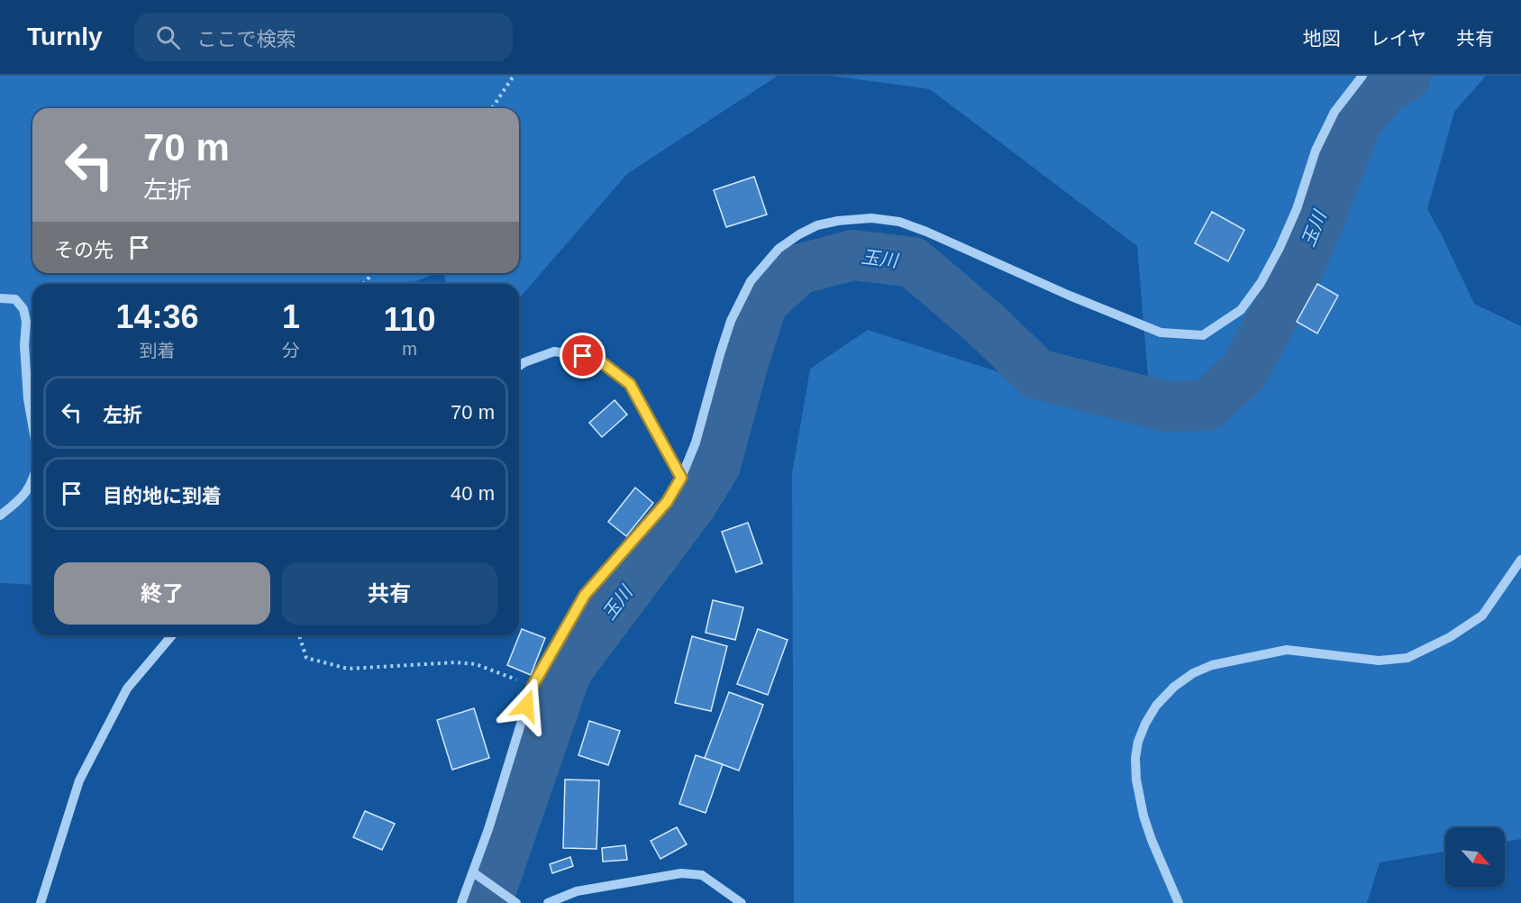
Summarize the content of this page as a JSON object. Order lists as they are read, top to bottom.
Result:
{
  "water": ["玉川"],
  "north": "bottom right",
  "page": {
    "header": "Turnly",
    "search": "ここで検索",
    "nav": ["地図", "レイヤ", "共有"],
    "turn": ["70 m", "左折"],
    "then": "その先",
    "eta": [
      "14:36",
      "到着",
      "1",
      "分",
      "110",
      "m"
    ],
    "list": [
      {
        "name": "左折",
        "value": "70 m"
      },
      {
        "name": "目的地に到着",
        "value": "40 m"
      }
    ],
    "buttons": ["終了", "共有"]
  }
}
